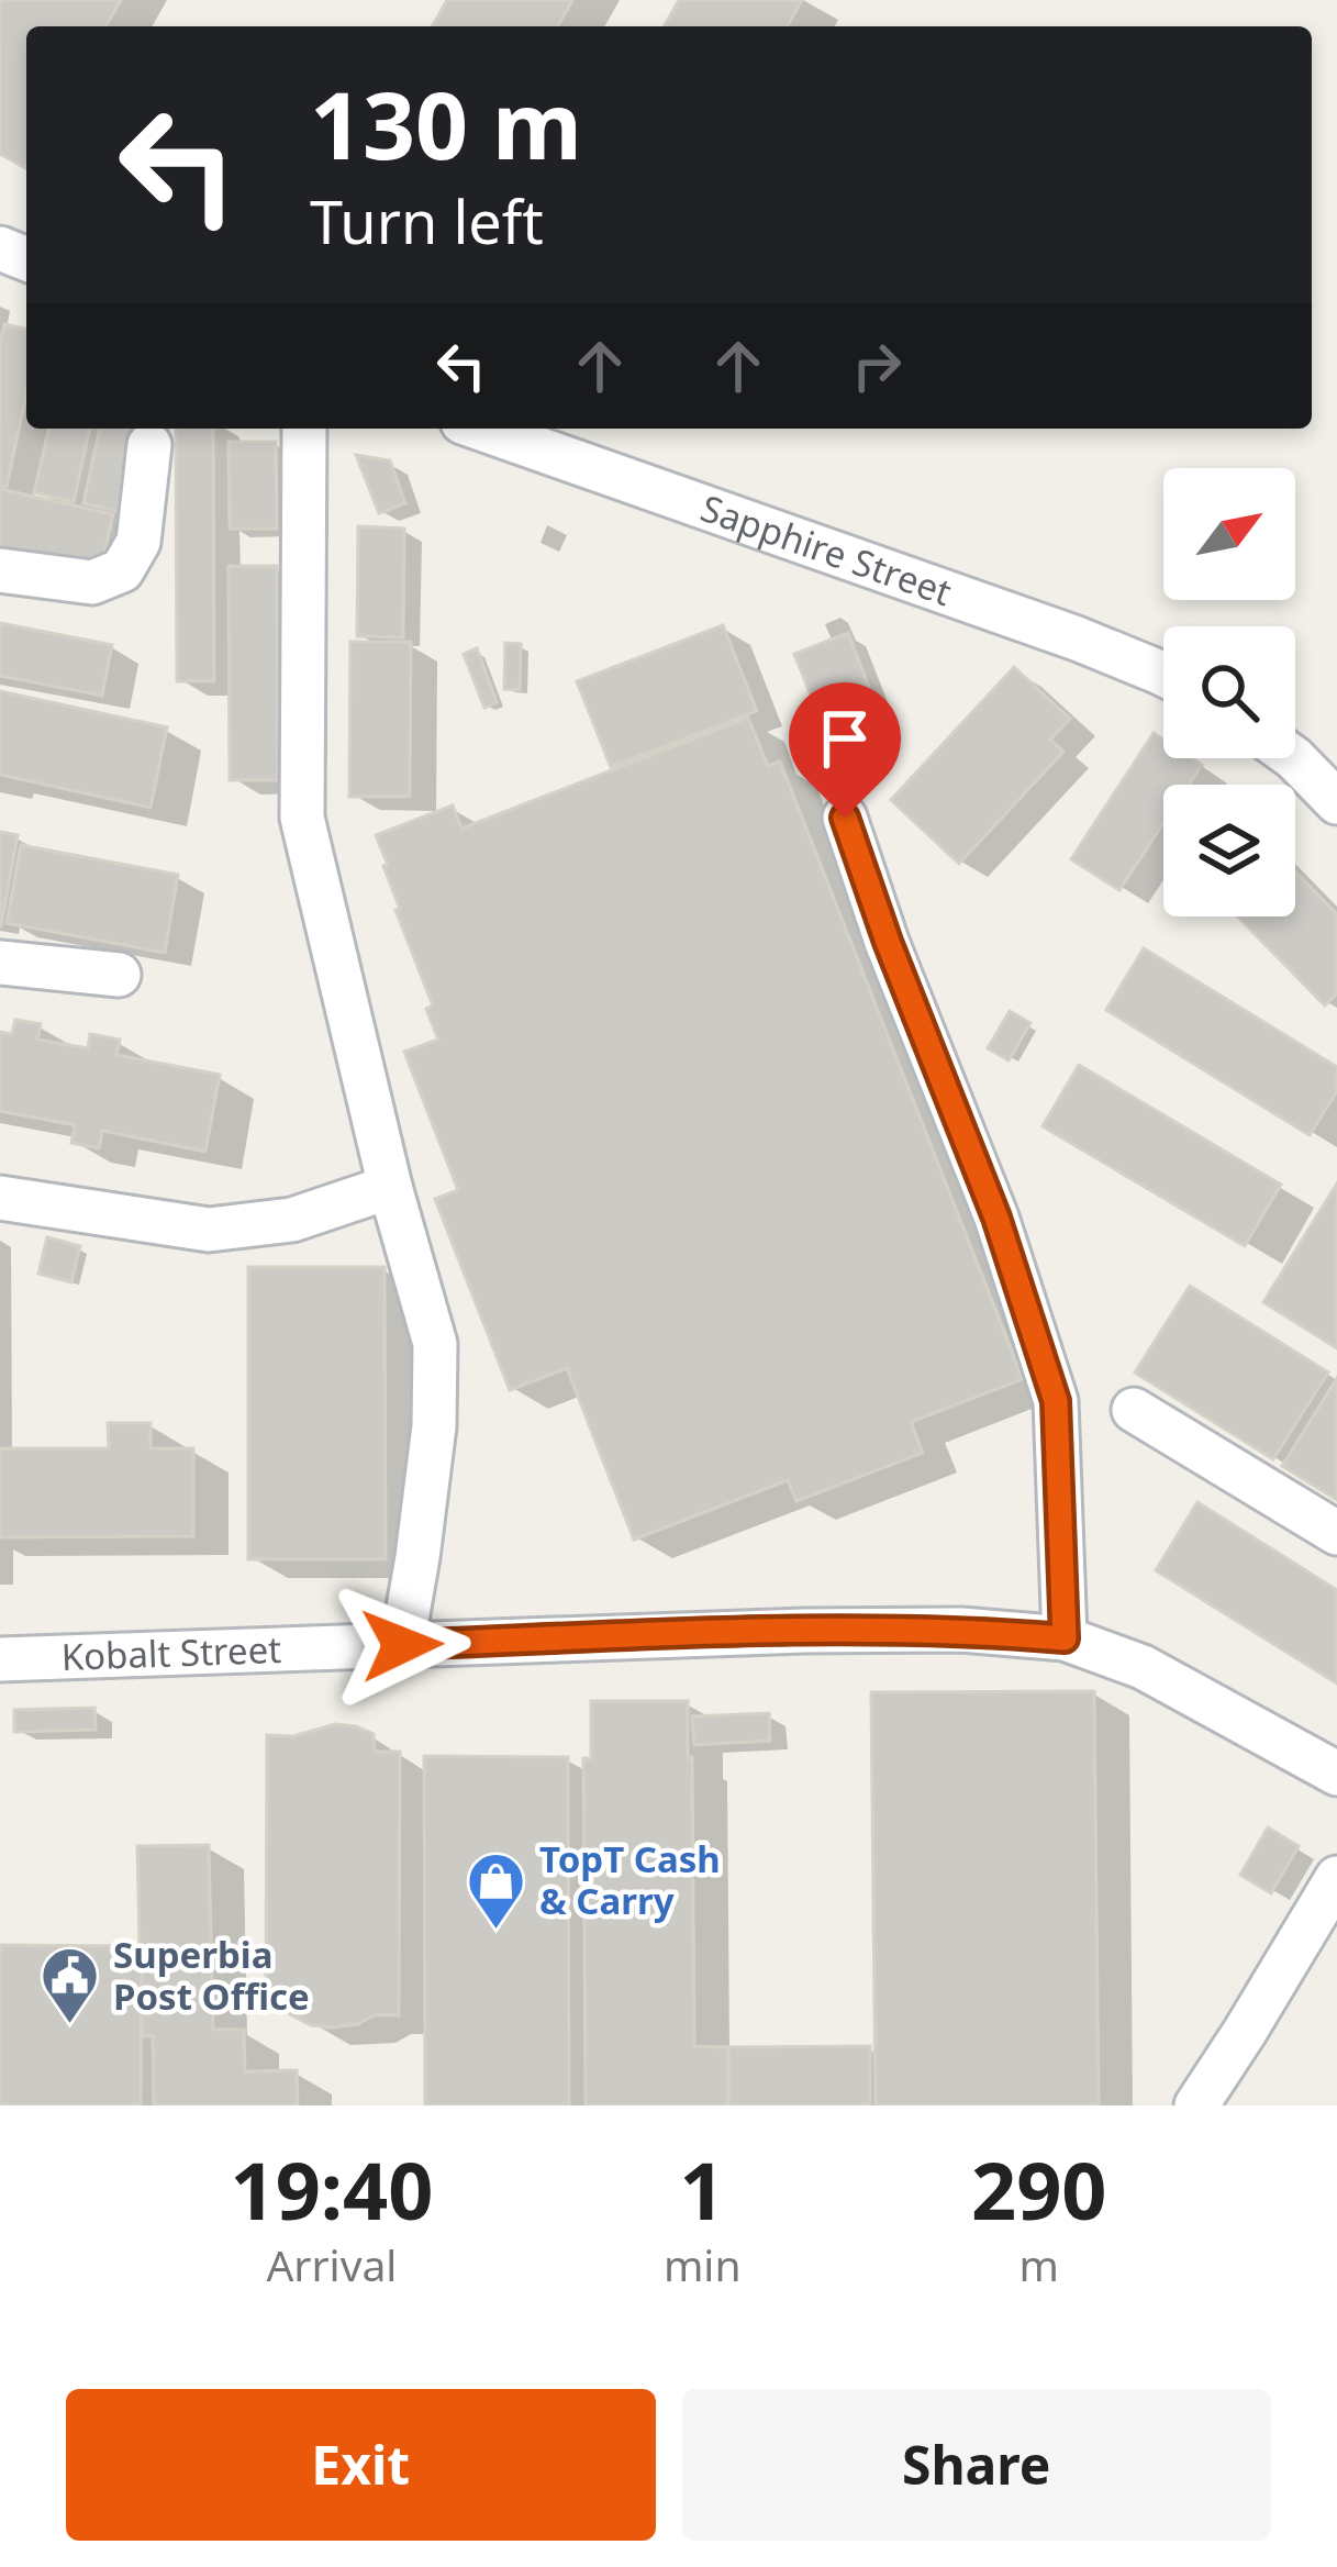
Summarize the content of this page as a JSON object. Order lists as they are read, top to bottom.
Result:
{
  "streets": {
    "lane": ["Sapphire Street", "Kobalt Street"]
  },
  "places": {
    "shop": ["TopT Cash & Carry"],
    "public building": ["Superbia Post Office"]
  },
  "north": "top right",
  "page": {
    "turn": ["130 m", "Turn left"],
    "eta": [
      "19:40",
      "Arrival",
      "1",
      "min",
      "290",
      "m"
    ],
    "buttons": ["Exit", "Share"]
  }
}
